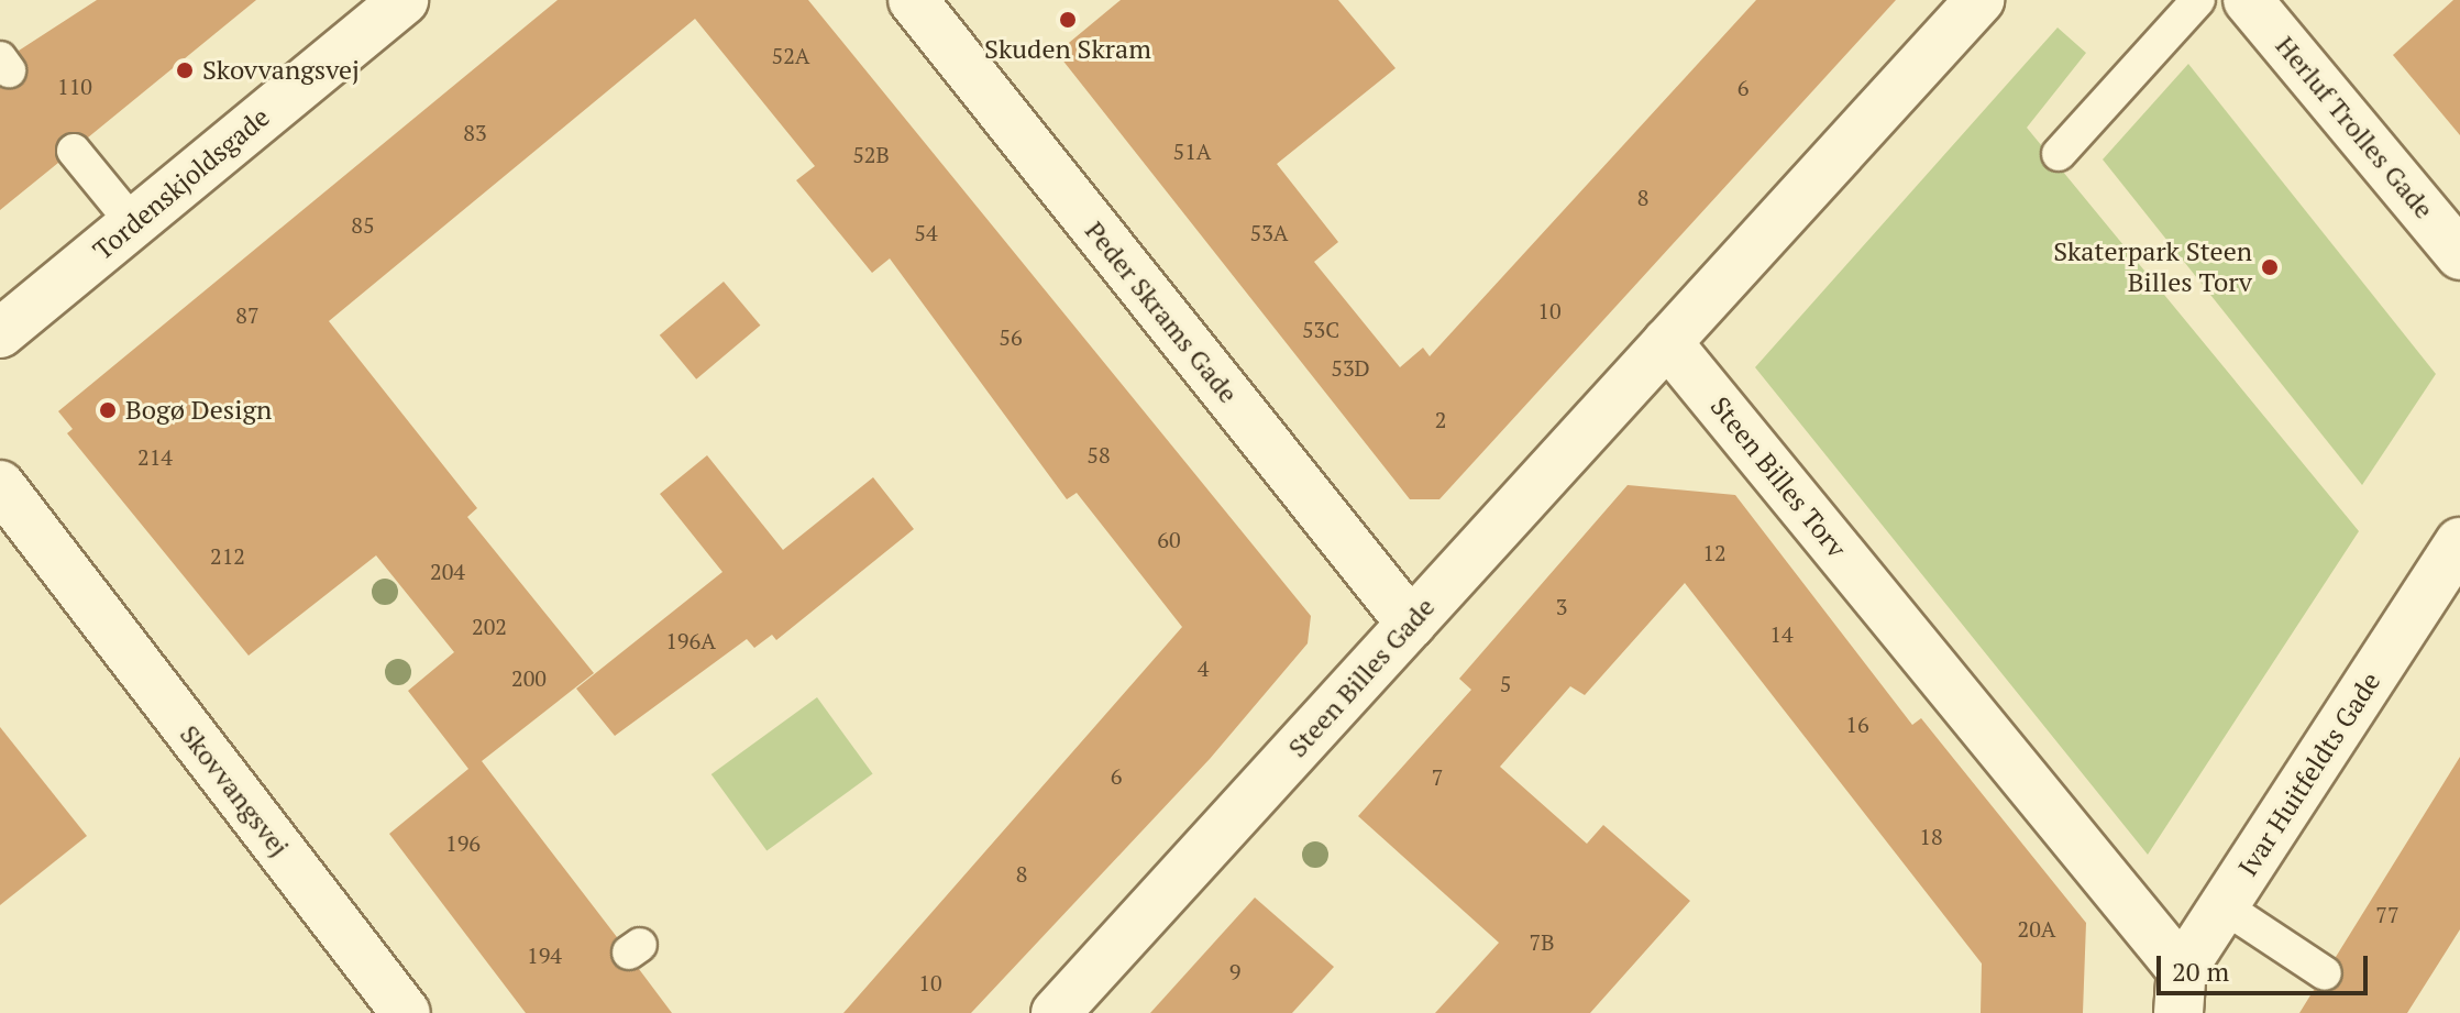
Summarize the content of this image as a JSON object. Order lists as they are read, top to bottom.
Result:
{
  "streets": {
    "street": [
      "Herluf Trolles Gade",
      "Tordenskjoldsgade",
      "Peder Skrams Gade",
      "Steen Billes Torv",
      "Steen Billes Gade",
      "Ivar Huitfeldts Gade",
      "Skovvangsvej"
    ]
  },
  "crossings": [
    ["Peder Skrams Gade", "Steen Billes Gade"],
    ["Steen Billes Torv", "Steen Billes Gade"],
    ["Steen Billes Torv", "Ivar Huitfeldts Gade"]
  ],
  "places": [
    "Skuden Skram",
    "Skovvangsvej",
    "Skaterpark Steen Billes Torv",
    "Bogø Design"
  ],
  "house_numbers": [
    "52A",
    "110",
    "6",
    "83",
    "51A",
    "52B",
    "8",
    "85",
    "54",
    "53A",
    "10",
    "87",
    "53C",
    "56",
    "53D",
    "2",
    "58",
    "214",
    "60",
    "12",
    "212",
    "204",
    "3",
    "202",
    "14",
    "196A",
    "4",
    "200",
    "5",
    "16",
    "6",
    "7",
    "18",
    "196",
    "8",
    "77",
    "20A",
    "7B",
    "194",
    "9",
    "10"
  ],
  "scale_bar": "20 m"
}
